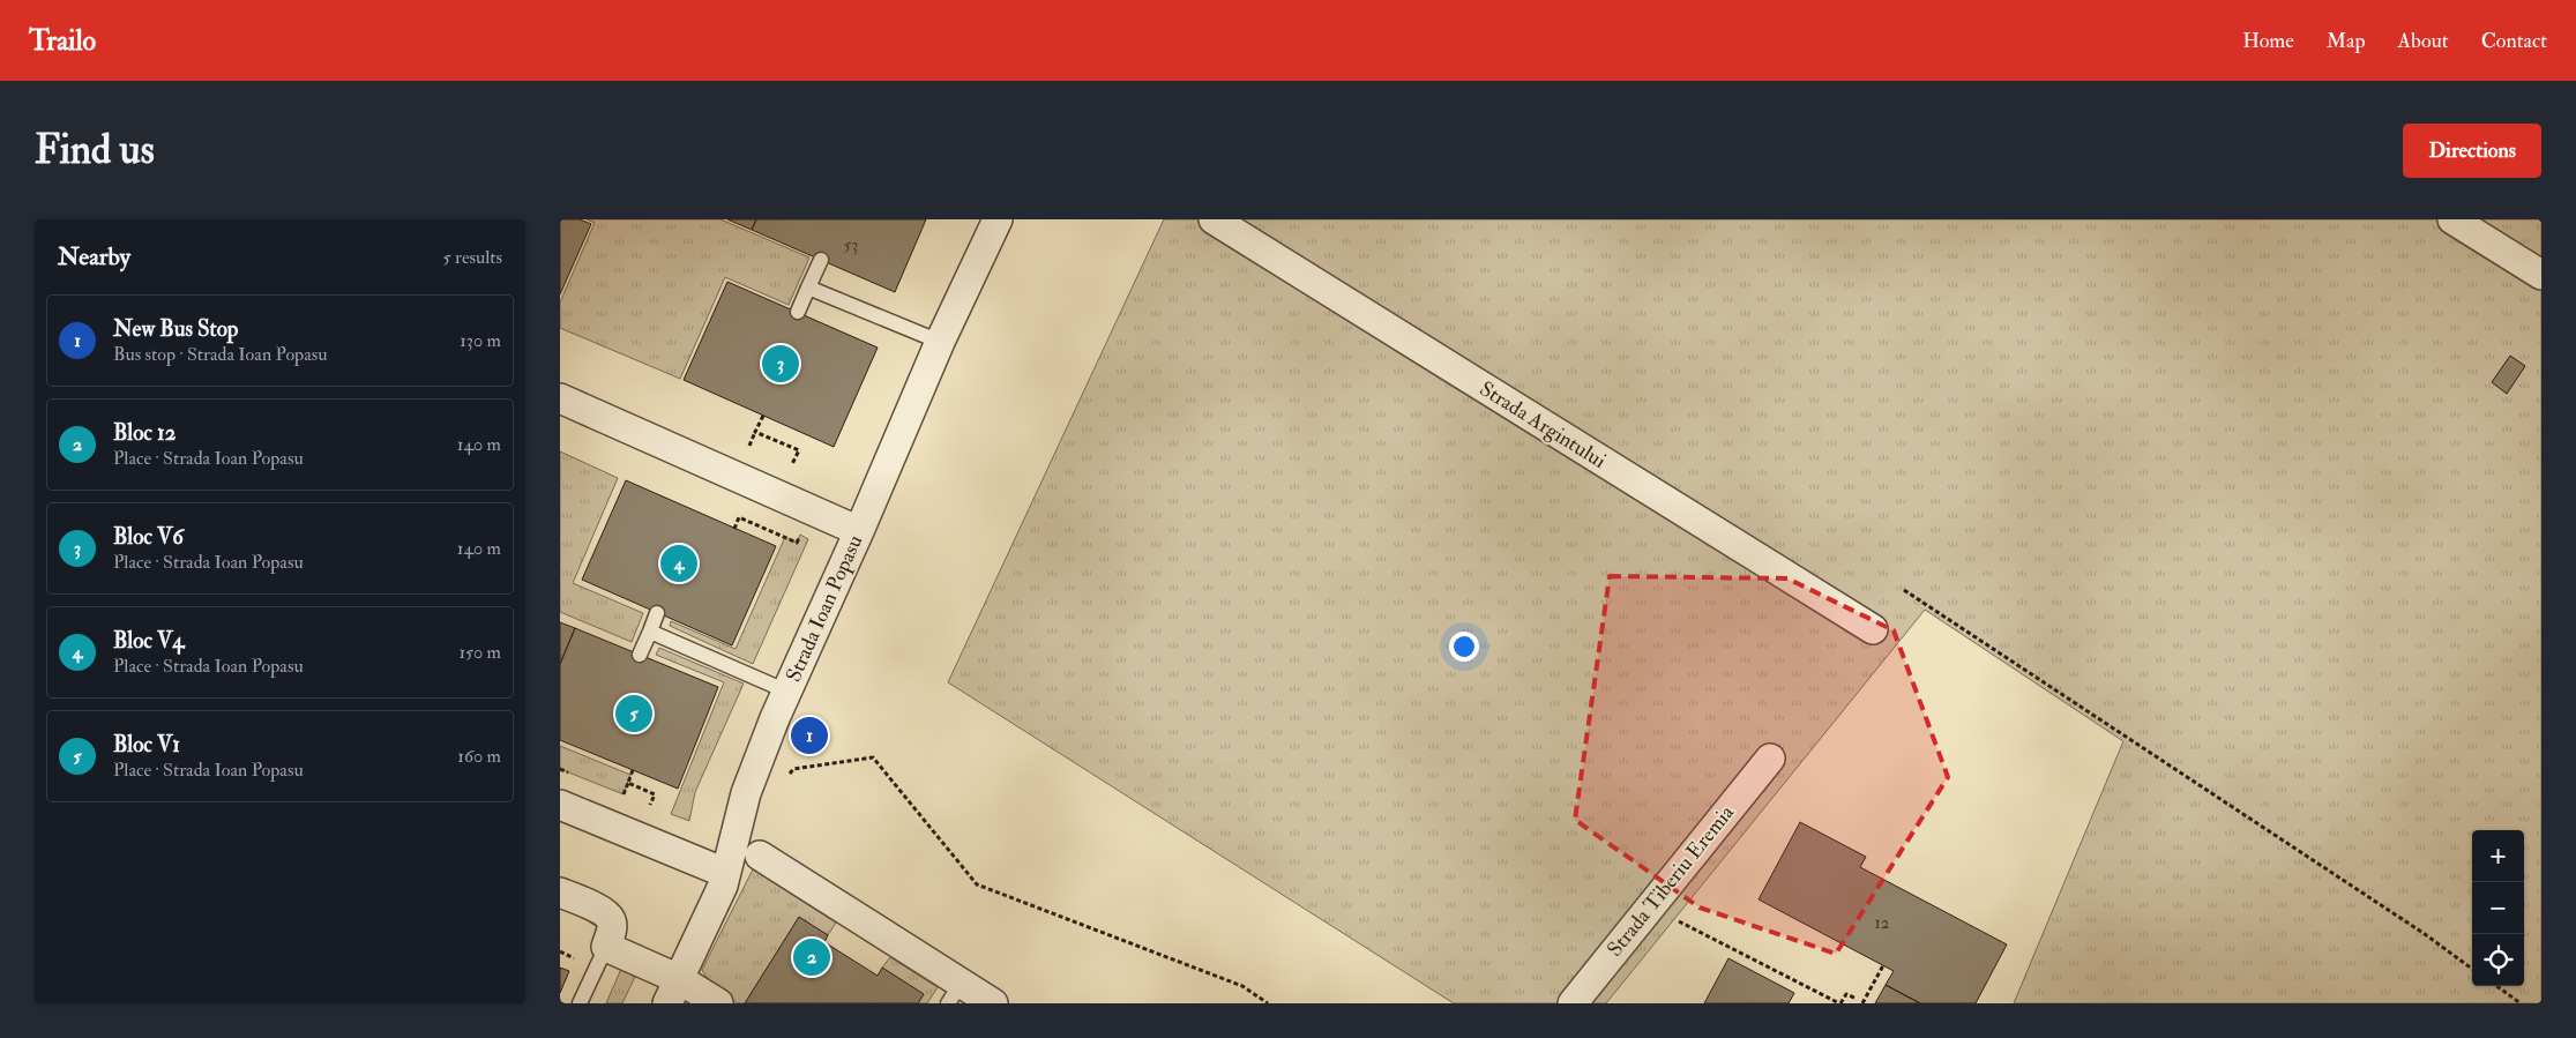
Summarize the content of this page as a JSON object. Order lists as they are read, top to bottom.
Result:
{
  "streets": {
    "street": ["Strada Argintului", "Strada Ioan Popasu", "Strada Tiberiu Eremia"]
  },
  "house_numbers": ["53", "12"],
  "page": {
    "header": "Trailo",
    "nav": [
      "Home",
      "Map",
      "About",
      "Contact"
    ],
    "buttons": "Directions",
    "title": "Find us",
    "heading": ["Nearby", "5 results"],
    "list": [
      {
        "mark": "1",
        "name": "New Bus Stop",
        "note": "Bus stop · Strada Ioan Popasu",
        "value": "130 m"
      },
      {
        "mark": "2",
        "name": "Bloc 12",
        "note": "Place · Strada Ioan Popasu",
        "value": "140 m"
      },
      {
        "mark": "3",
        "name": "Bloc V6",
        "note": "Place · Strada Ioan Popasu",
        "value": "140 m"
      },
      {
        "mark": "4",
        "name": "Bloc V4",
        "note": "Place · Strada Ioan Popasu",
        "value": "150 m"
      },
      {
        "mark": "5",
        "name": "Bloc V1",
        "note": "Place · Strada Ioan Popasu",
        "value": "160 m"
      }
    ],
    "pins": [
      "3",
      "4",
      "5",
      "1",
      "2"
    ],
    "map_buttons": ["+", "−"]
  }
}
